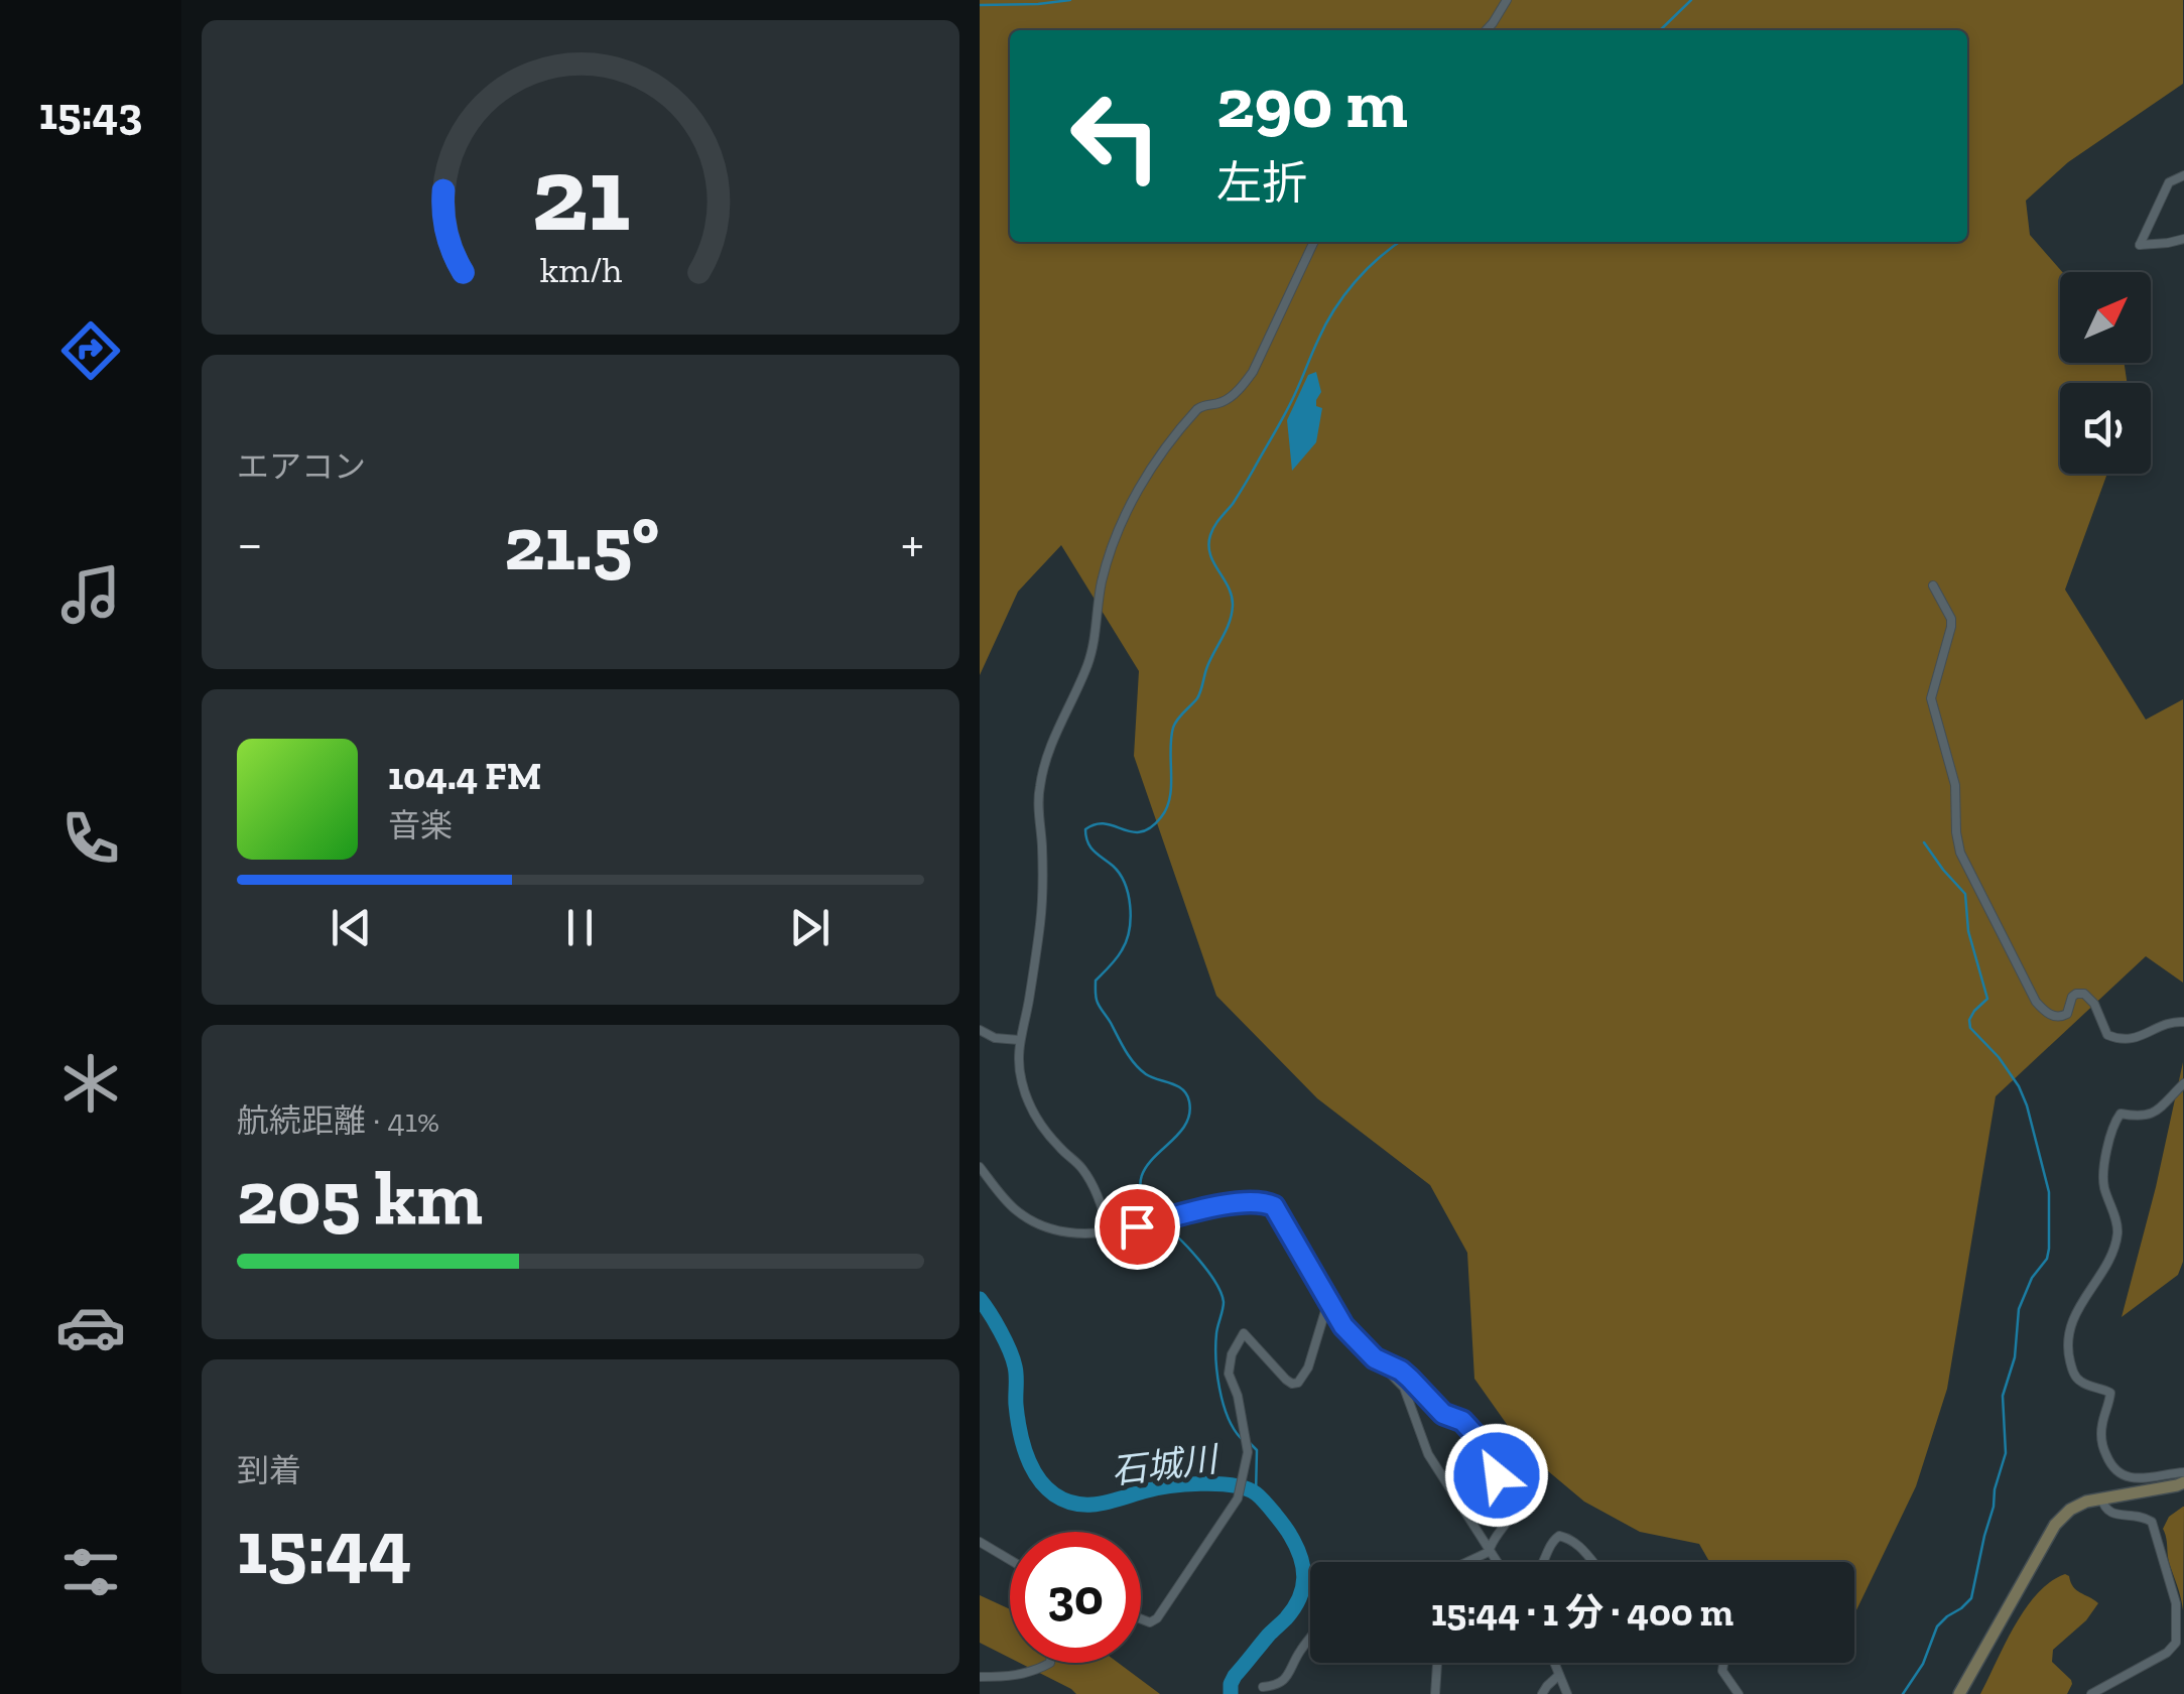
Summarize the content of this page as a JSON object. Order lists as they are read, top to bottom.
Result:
{
  "water": ["石城川"],
  "north": "top right",
  "page": {
    "tabs": "15:43",
    "turn": ["290 m", "左折"],
    "tile": [
      "エアコン",
      ["航続距離 · 41%", "205 km"],
      ["到着", "15:44"]
    ],
    "heat": ["−", "21.5°", "+"],
    "song": ["104.4 FM", "音楽"],
    "limit": "30",
    "trip": "15:44 · 1 分 · 400 m",
    "gauge": ["21", "km/h"]
  }
}
